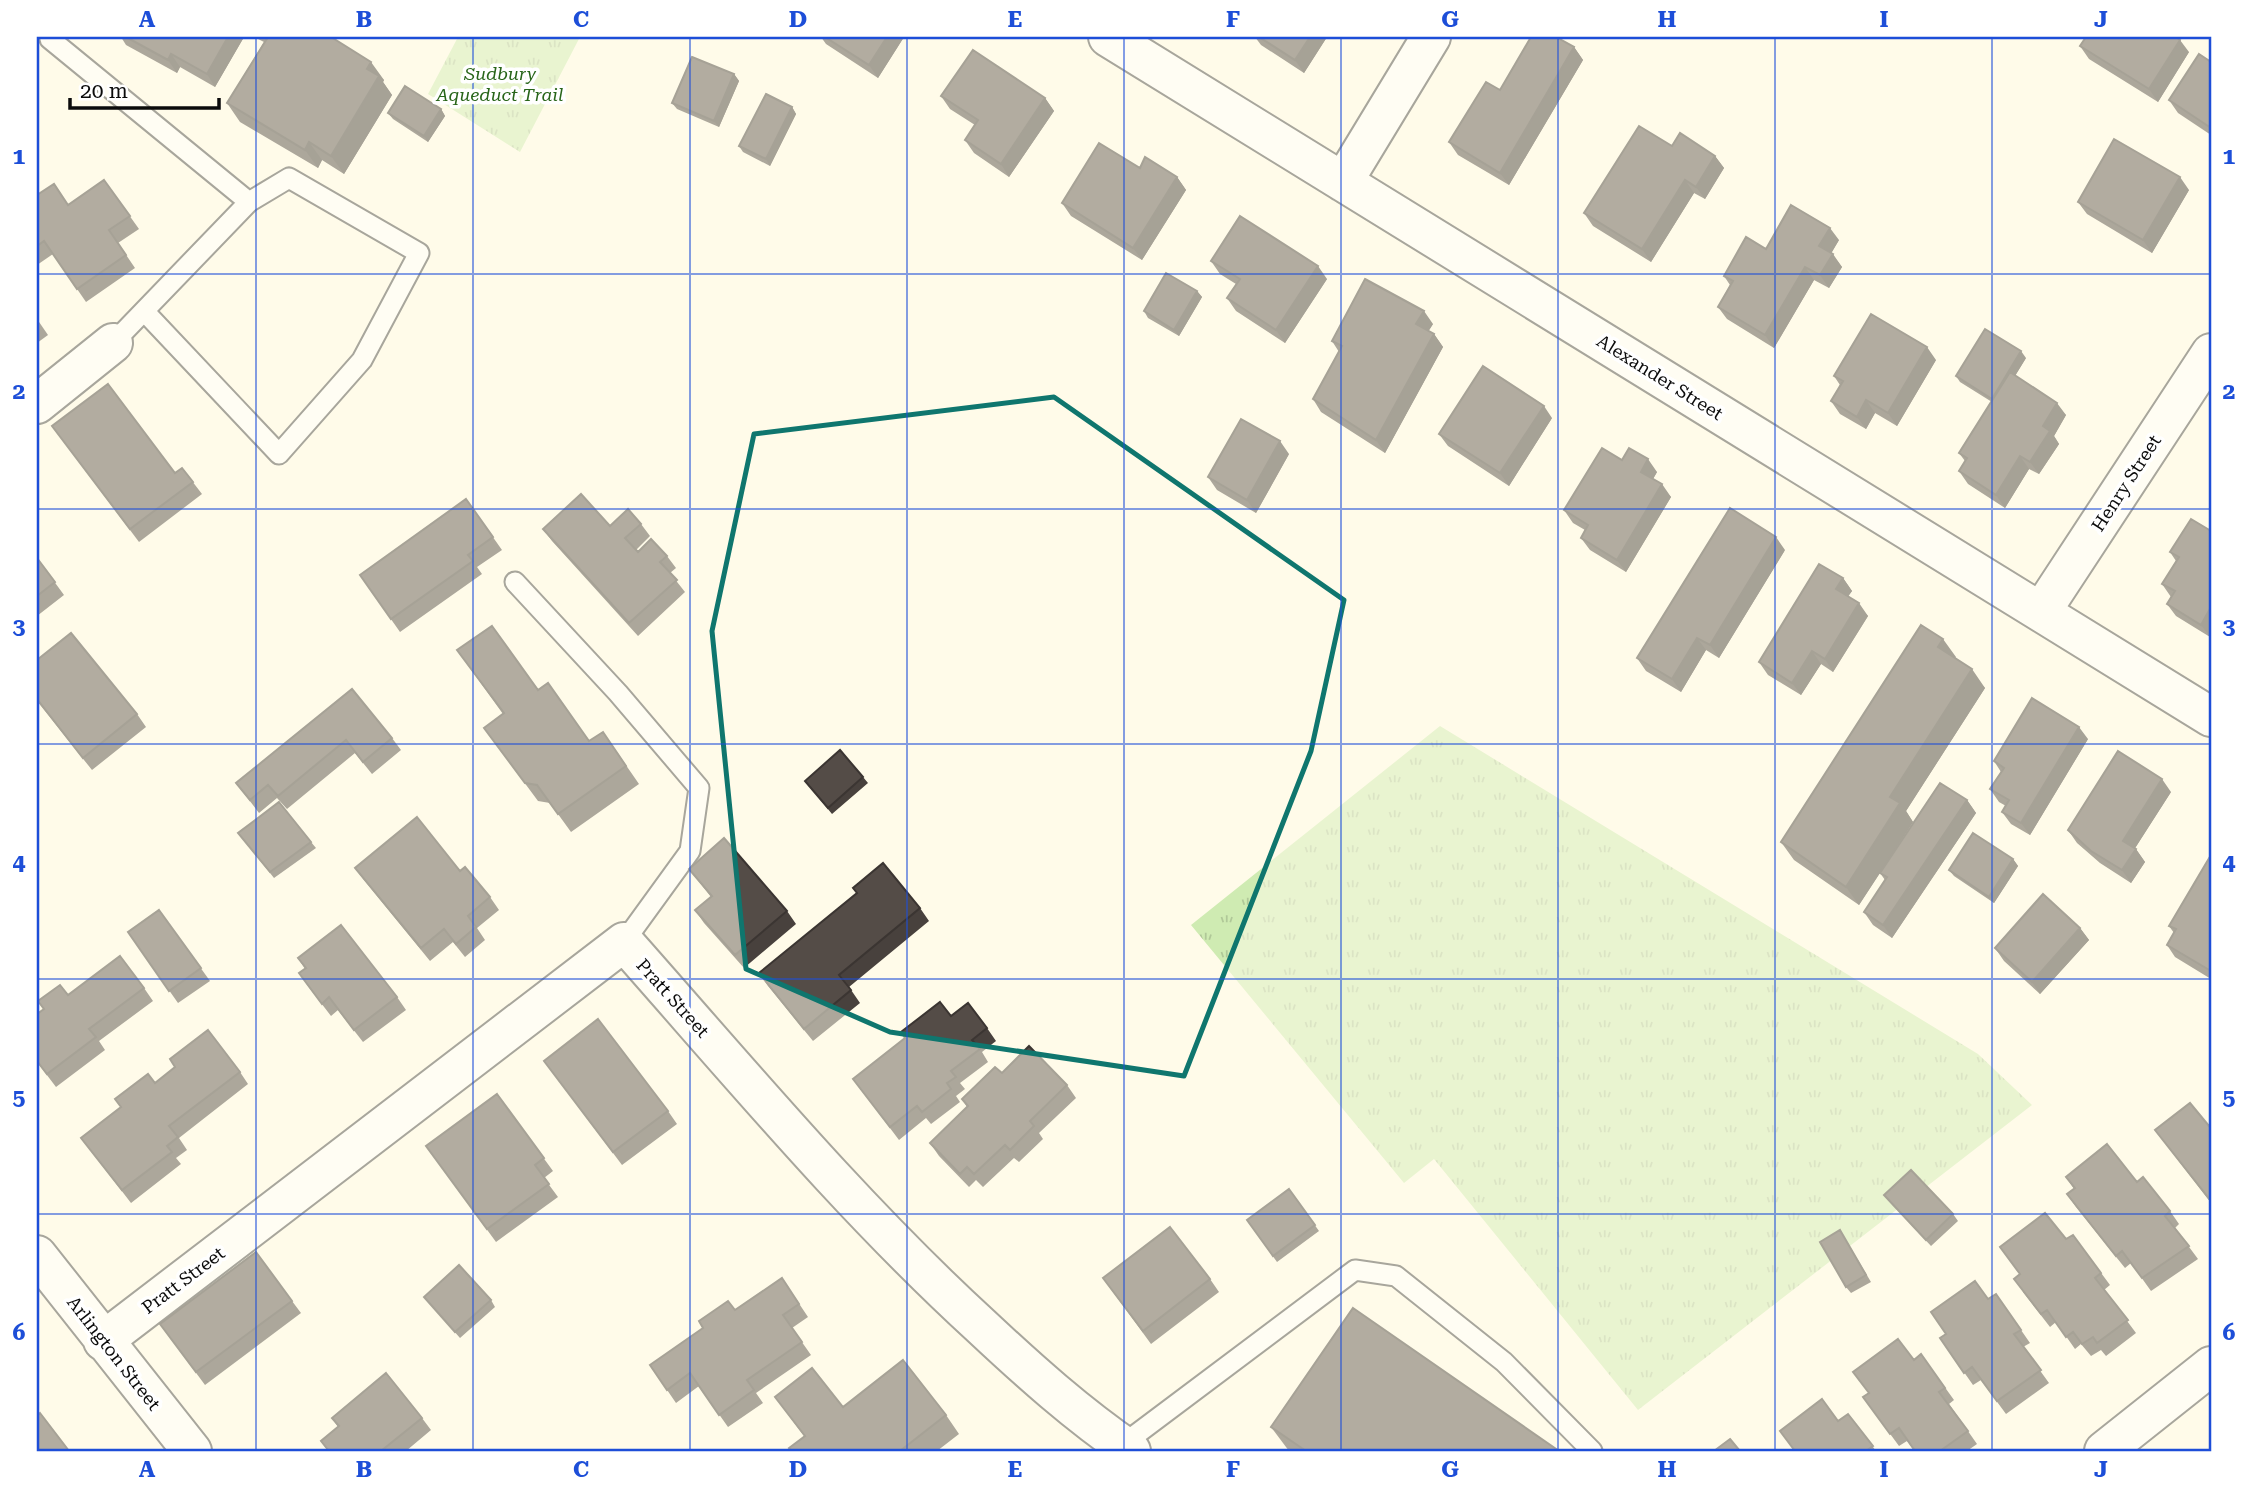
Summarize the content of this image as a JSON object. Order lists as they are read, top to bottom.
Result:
{
  "streets": {
    "street": [
      "Alexander Street",
      "Henry Street",
      "Pratt Street",
      "Arlington Street"
    ]
  },
  "crossings": [
    ["Alexander Street", "Henry Street"],
    ["Pratt Street", "Arlington Street"]
  ],
  "parks": ["Sudbury Aqueduct Trail"],
  "scale_bar": "20 m",
  "grid": {
    "columns": [
      "A",
      "B",
      "C",
      "D",
      "E",
      "F",
      "G",
      "H",
      "I",
      "J"
    ],
    "rows": [
      "1",
      "2",
      "3",
      "4",
      "5",
      "6"
    ]
  }
}
